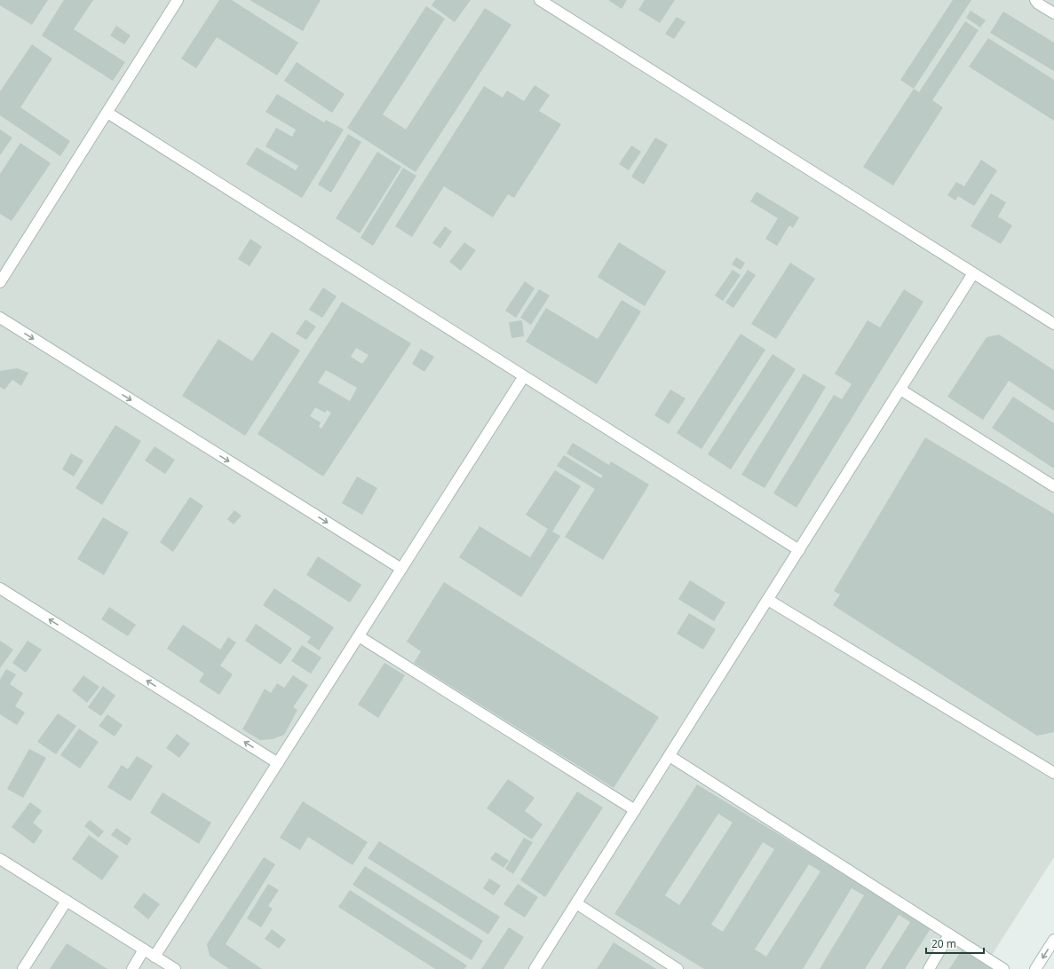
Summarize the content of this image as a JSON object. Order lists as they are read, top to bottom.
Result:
{
  "scale_bar": "20 m"
}
